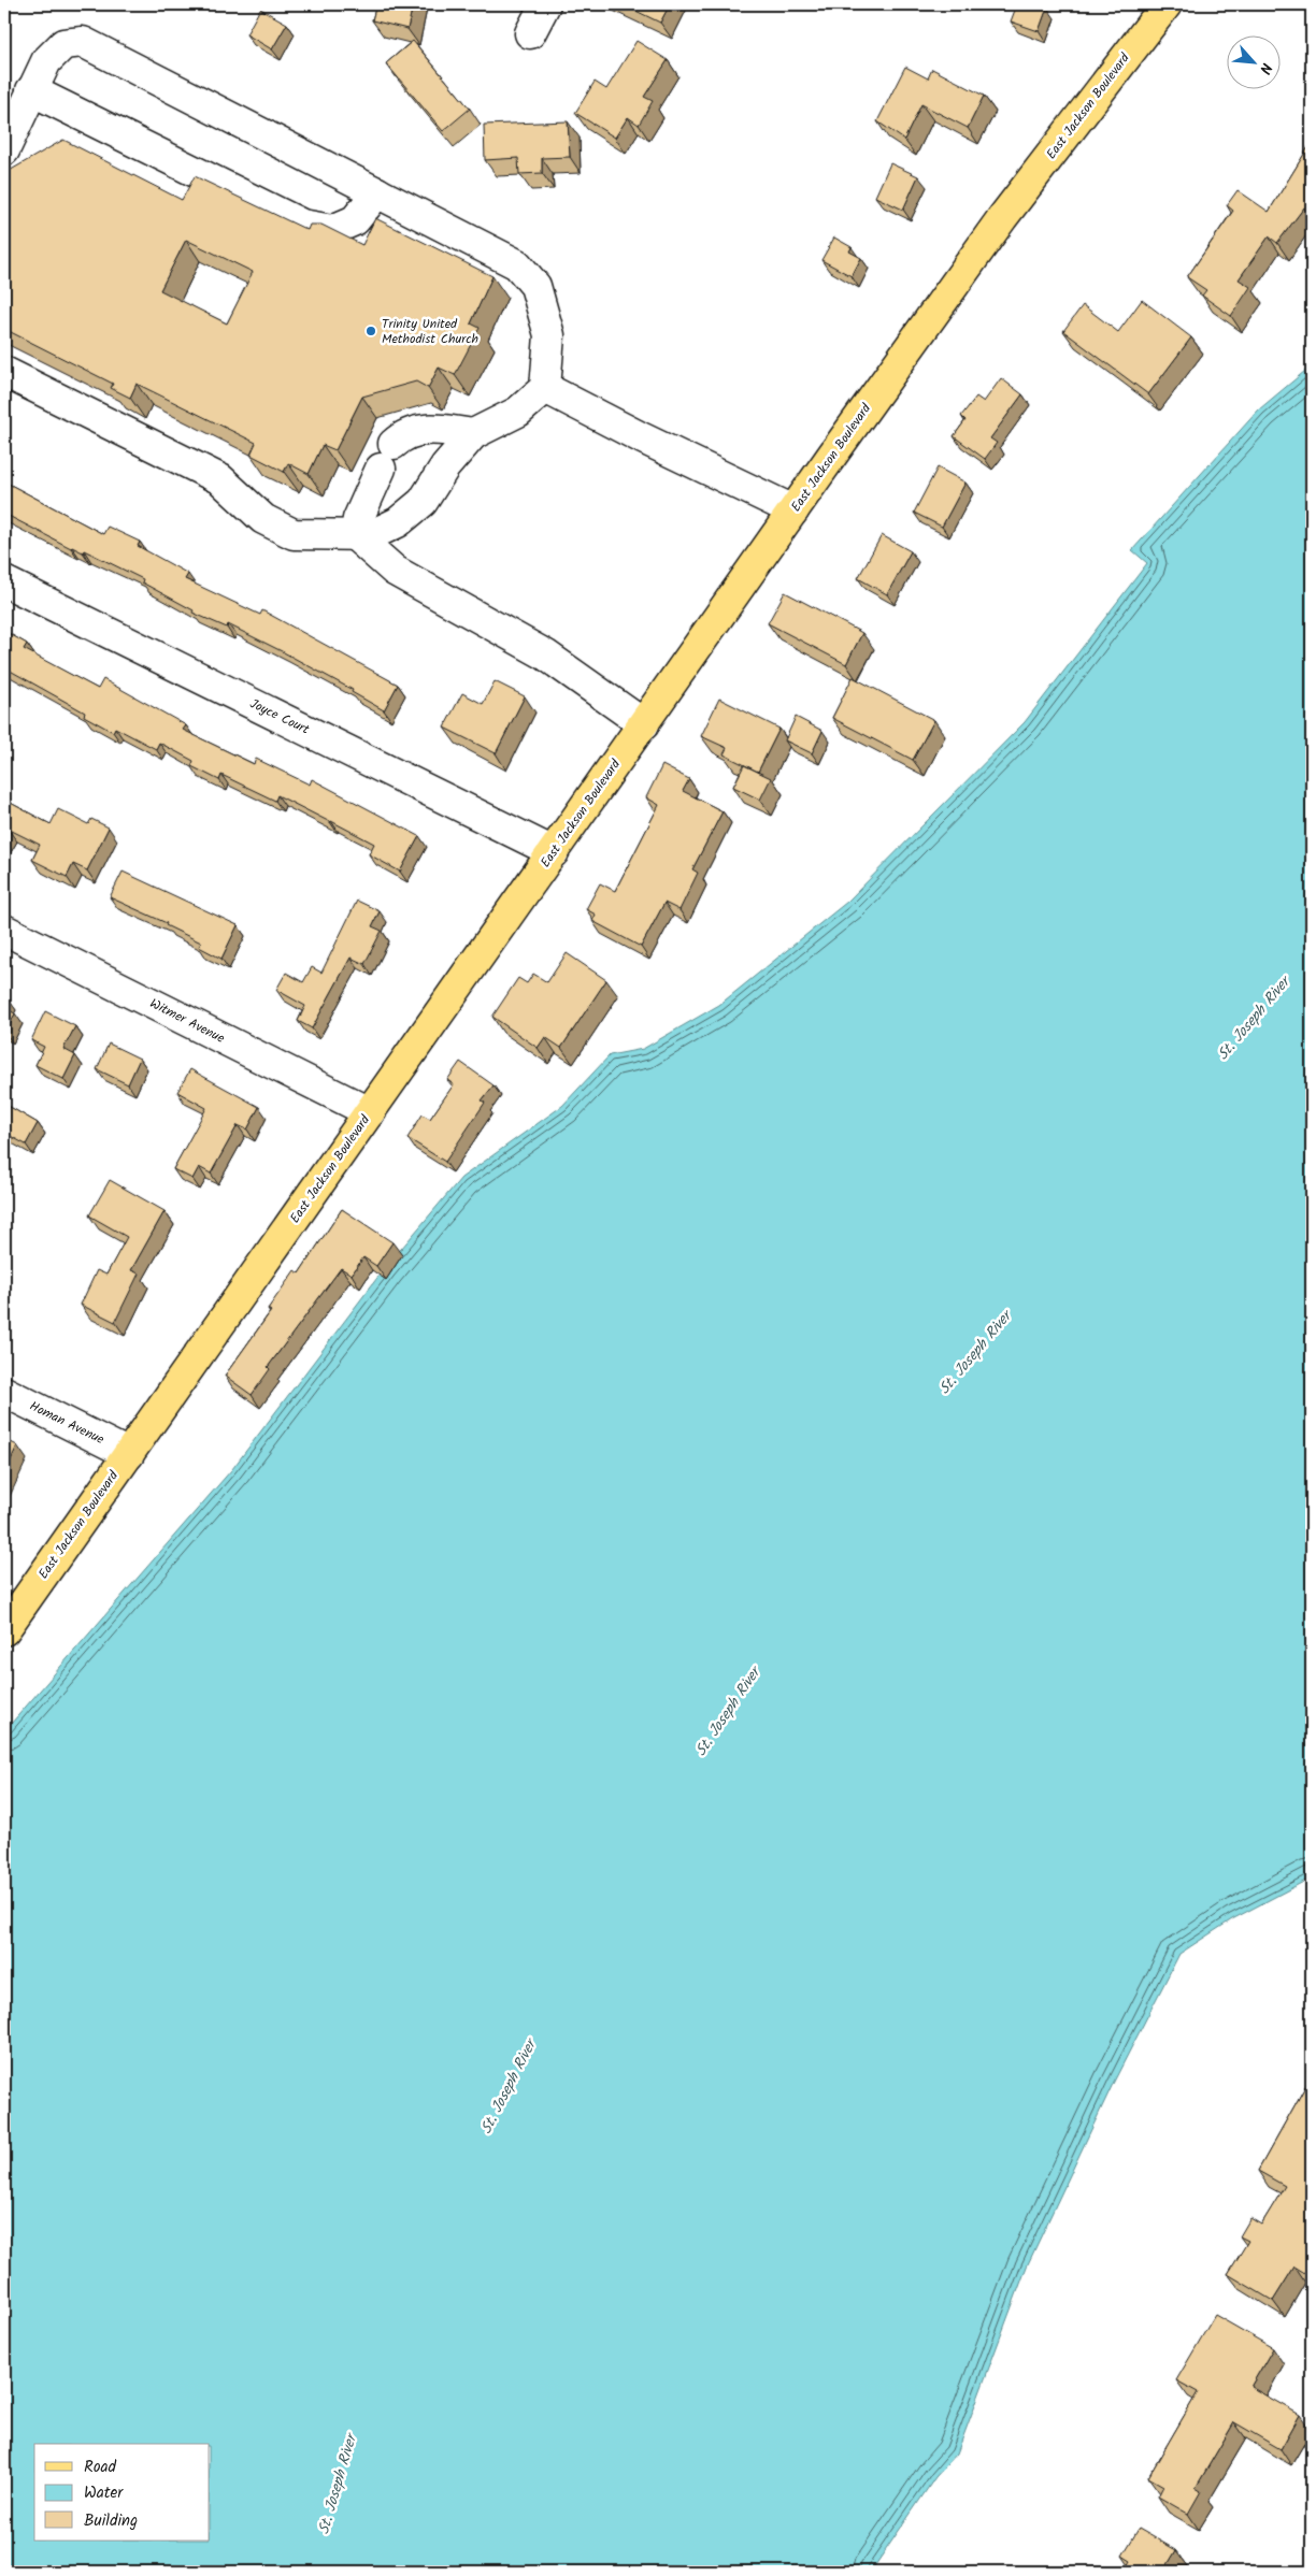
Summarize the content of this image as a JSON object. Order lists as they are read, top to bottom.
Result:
{
  "streets": {
    "main road": ["East Jackson Boulevard"],
    "street": ["Joyce Court", "Witmer Avenue", "Homan Avenue"]
  },
  "crossings": [
    ["East Jackson Boulevard", "Joyce Court"],
    ["East Jackson Boulevard", "Witmer Avenue"],
    ["East Jackson Boulevard", "Homan Avenue"]
  ],
  "water": ["St. Joseph River"],
  "places": ["Trinity United Methodist Church"],
  "legend": ["Road", "Water", "Building"],
  "north": "bottom right"
}
